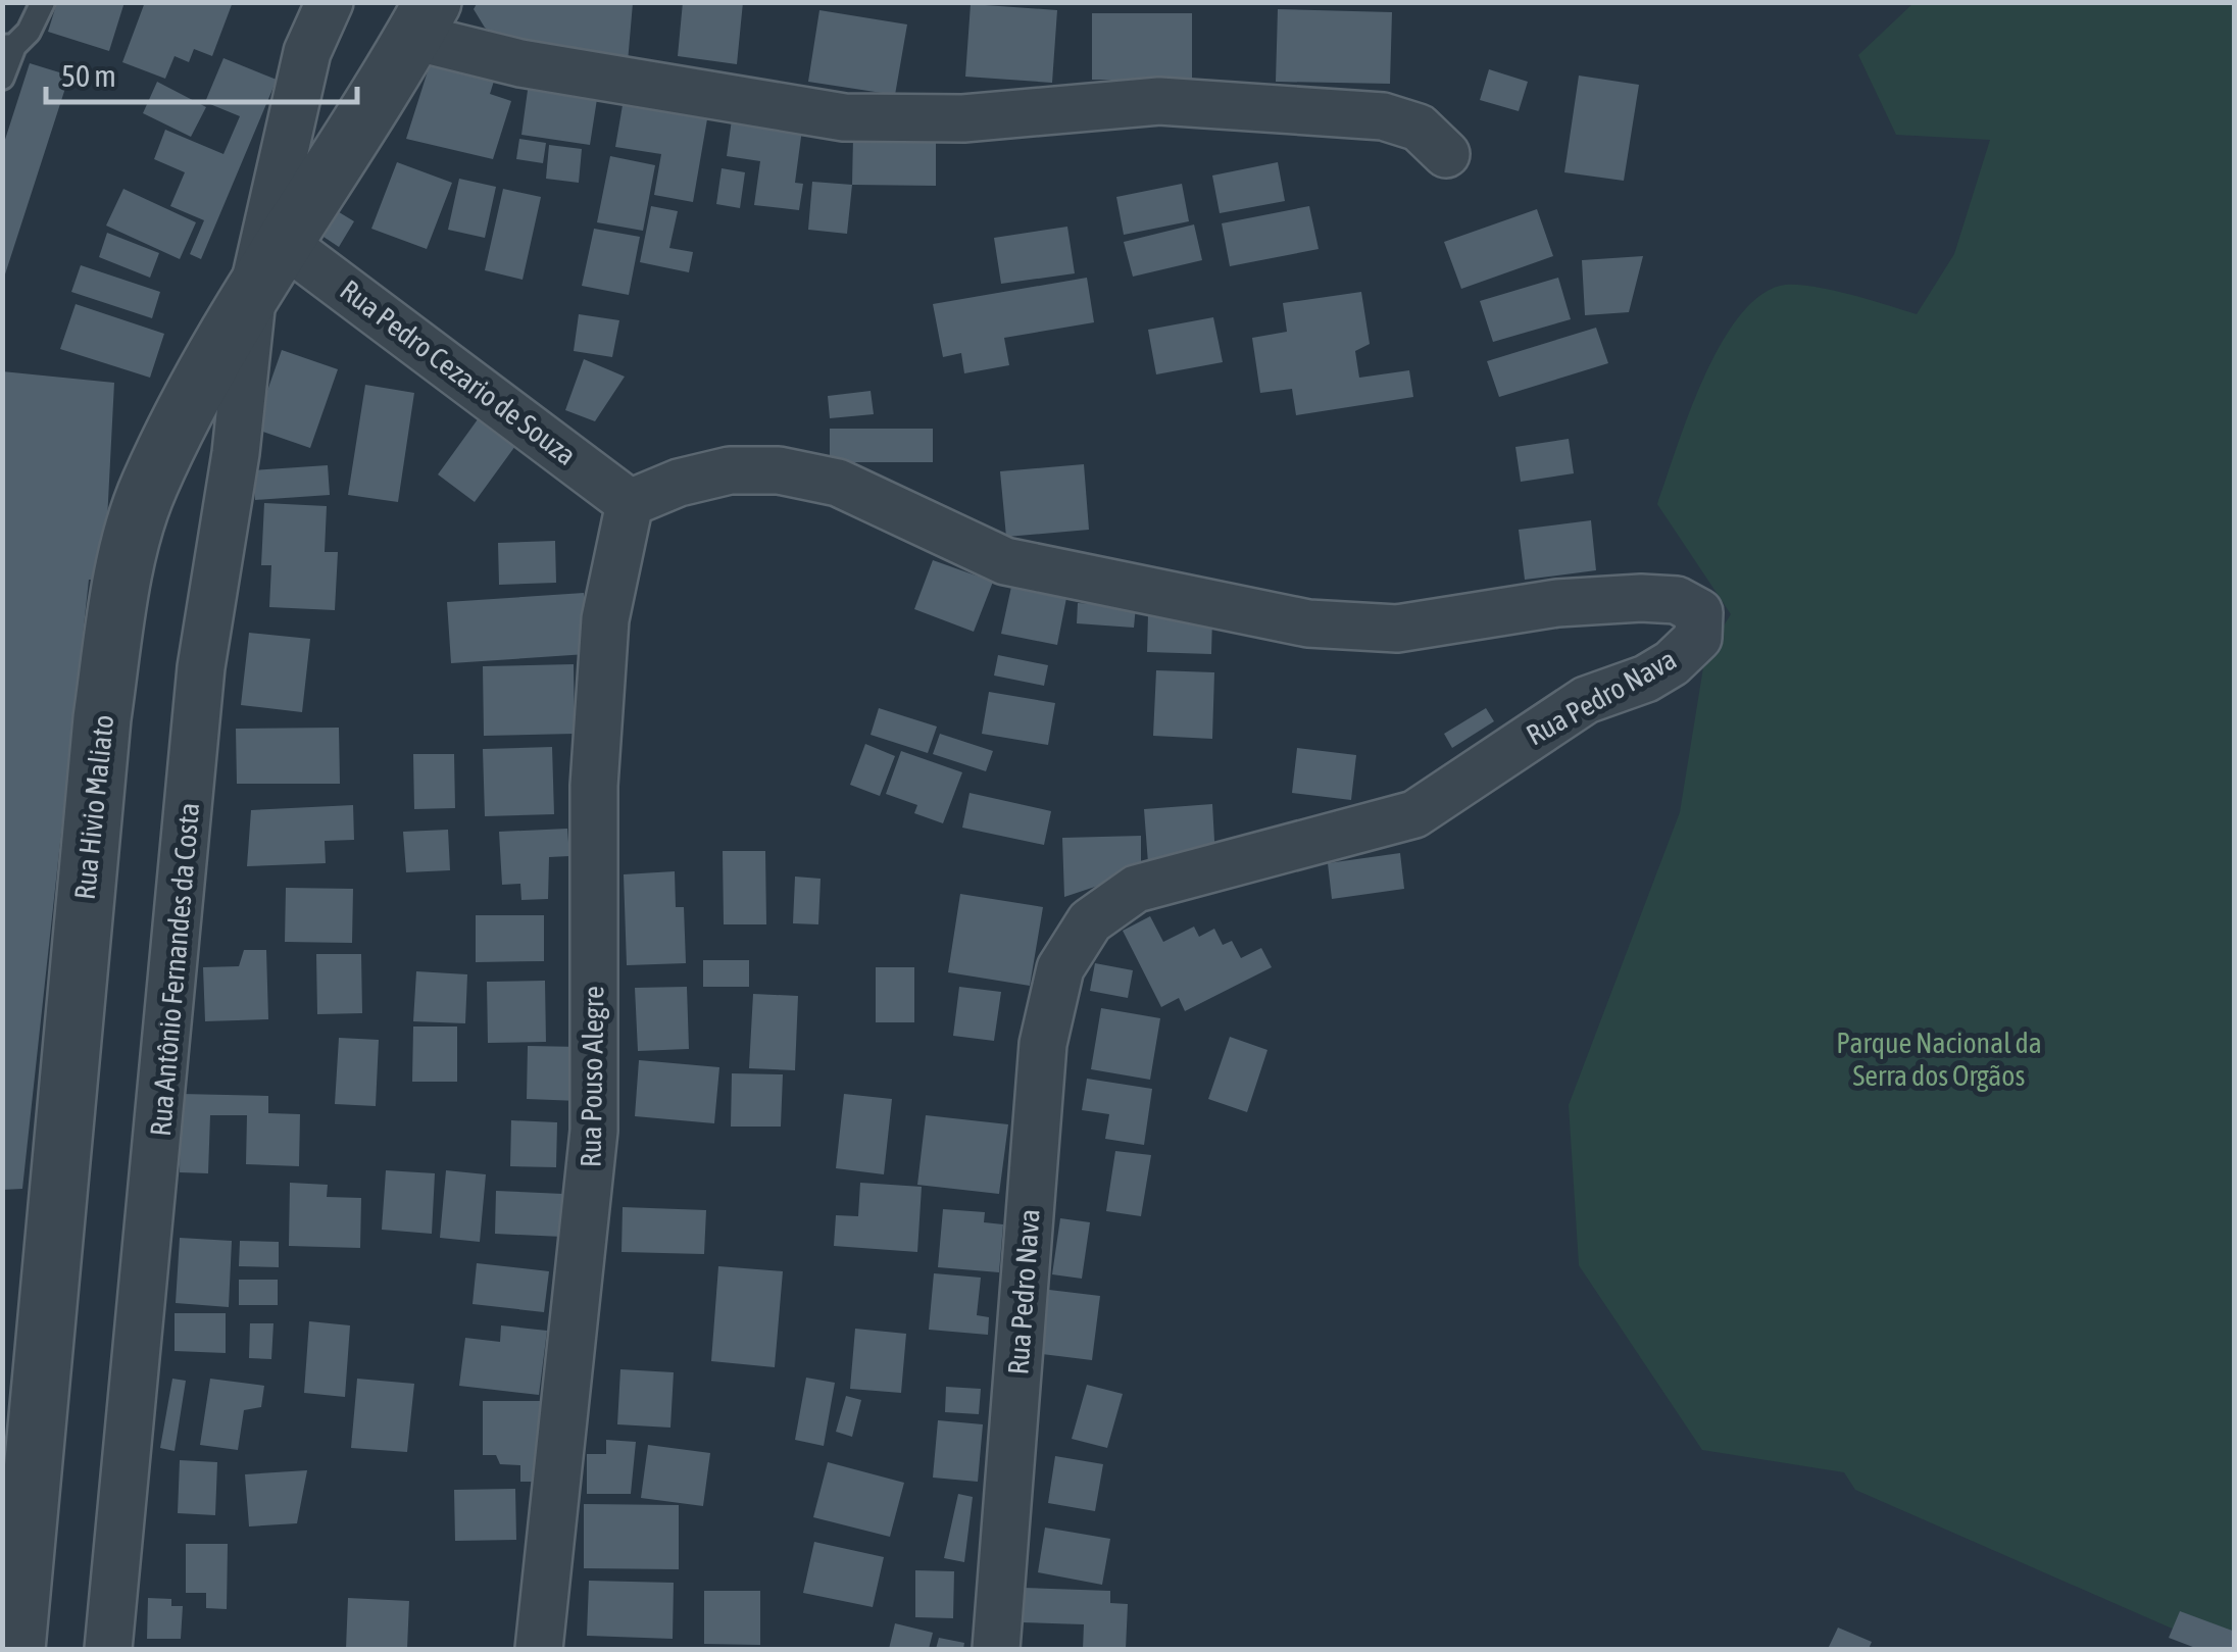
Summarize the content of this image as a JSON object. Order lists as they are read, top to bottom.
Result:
{
  "streets": {
    "street": [
      "Rua Pedro Cezario de Souza",
      "Rua Pedro Nava",
      "Rua Hivio Maliato",
      "Rua Antônio Fernandes da Costa",
      "Rua Pouso Alegre"
    ]
  },
  "crossings": [
    ["Rua Pedro Cezario de Souza", "Rua Pedro Nava"],
    ["Rua Pedro Cezario de Souza", "Rua Pouso Alegre"],
    ["Rua Pedro Nava", "Rua Pouso Alegre"],
    ["Rua Hivio Maliato", "Rua Antônio Fernandes da Costa"]
  ],
  "parks": ["Parque Nacional da Serra dos Orgãos"],
  "scale_bar": "50 m"
}
